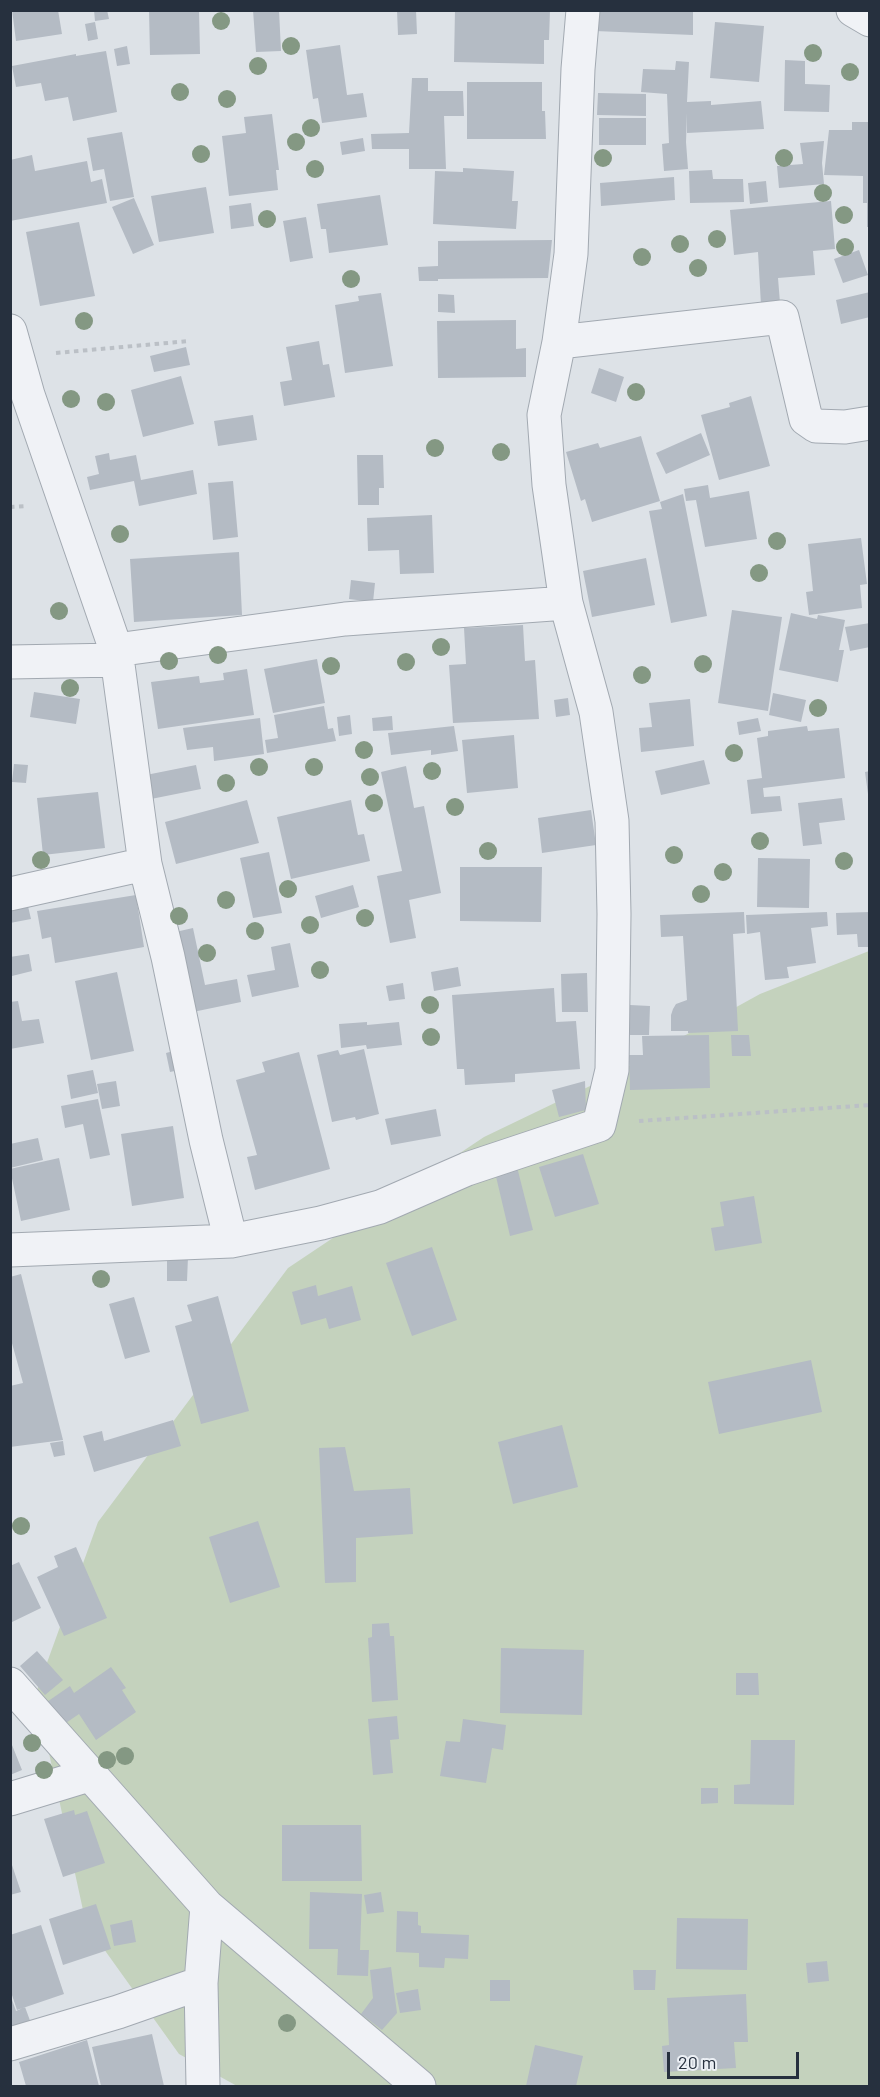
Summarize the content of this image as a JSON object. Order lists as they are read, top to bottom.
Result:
{
  "scale_bar": "20 m"
}
